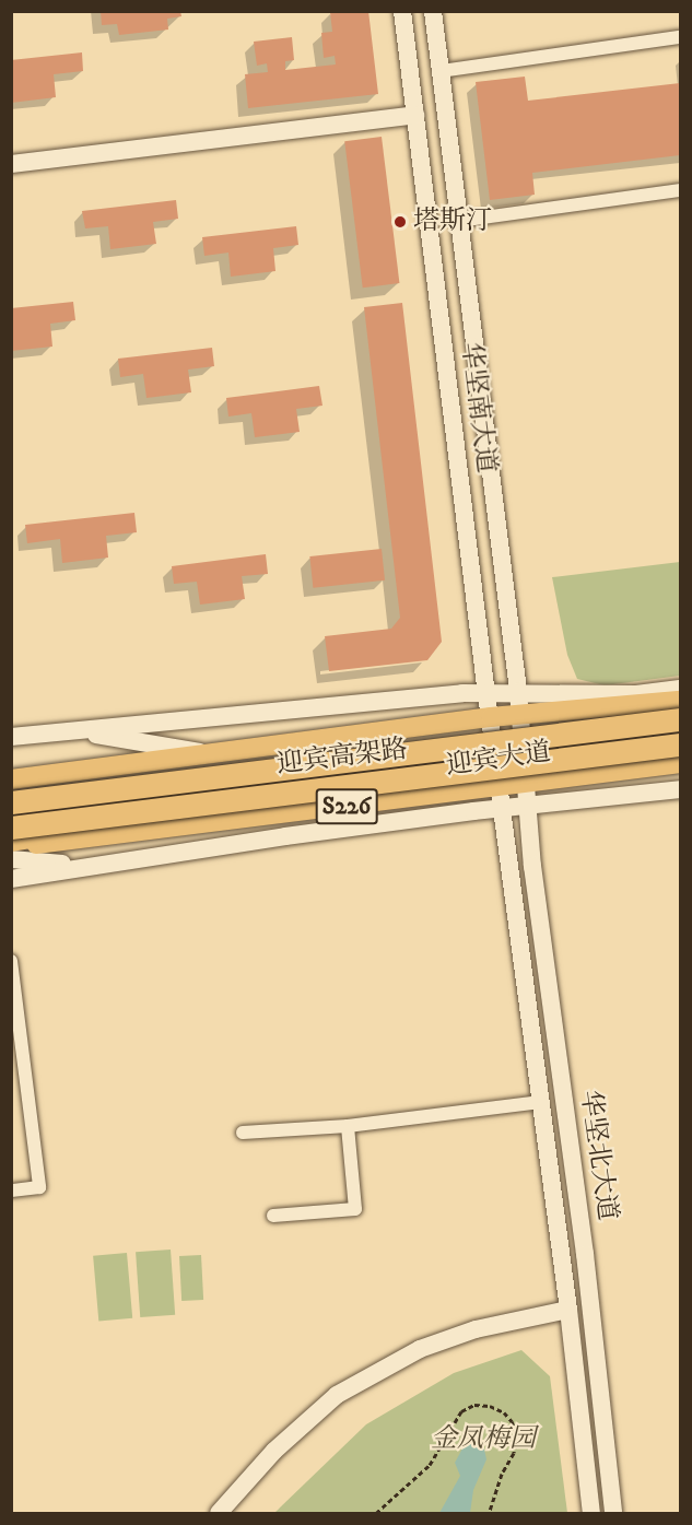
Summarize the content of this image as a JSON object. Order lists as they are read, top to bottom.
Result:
{
  "streets": {
    "highway": ["迎宾高架路"],
    "main road": [
      "华坚南大道",
      "迎宾大道",
      "S226",
      "华坚北大道"
    ]
  },
  "crossings": [
    ["华坚南大道", "迎宾大道"],
    ["华坚南大道", "华坚北大道"]
  ],
  "parks": ["金凤梅园"],
  "places": ["塔斯汀"]
}
